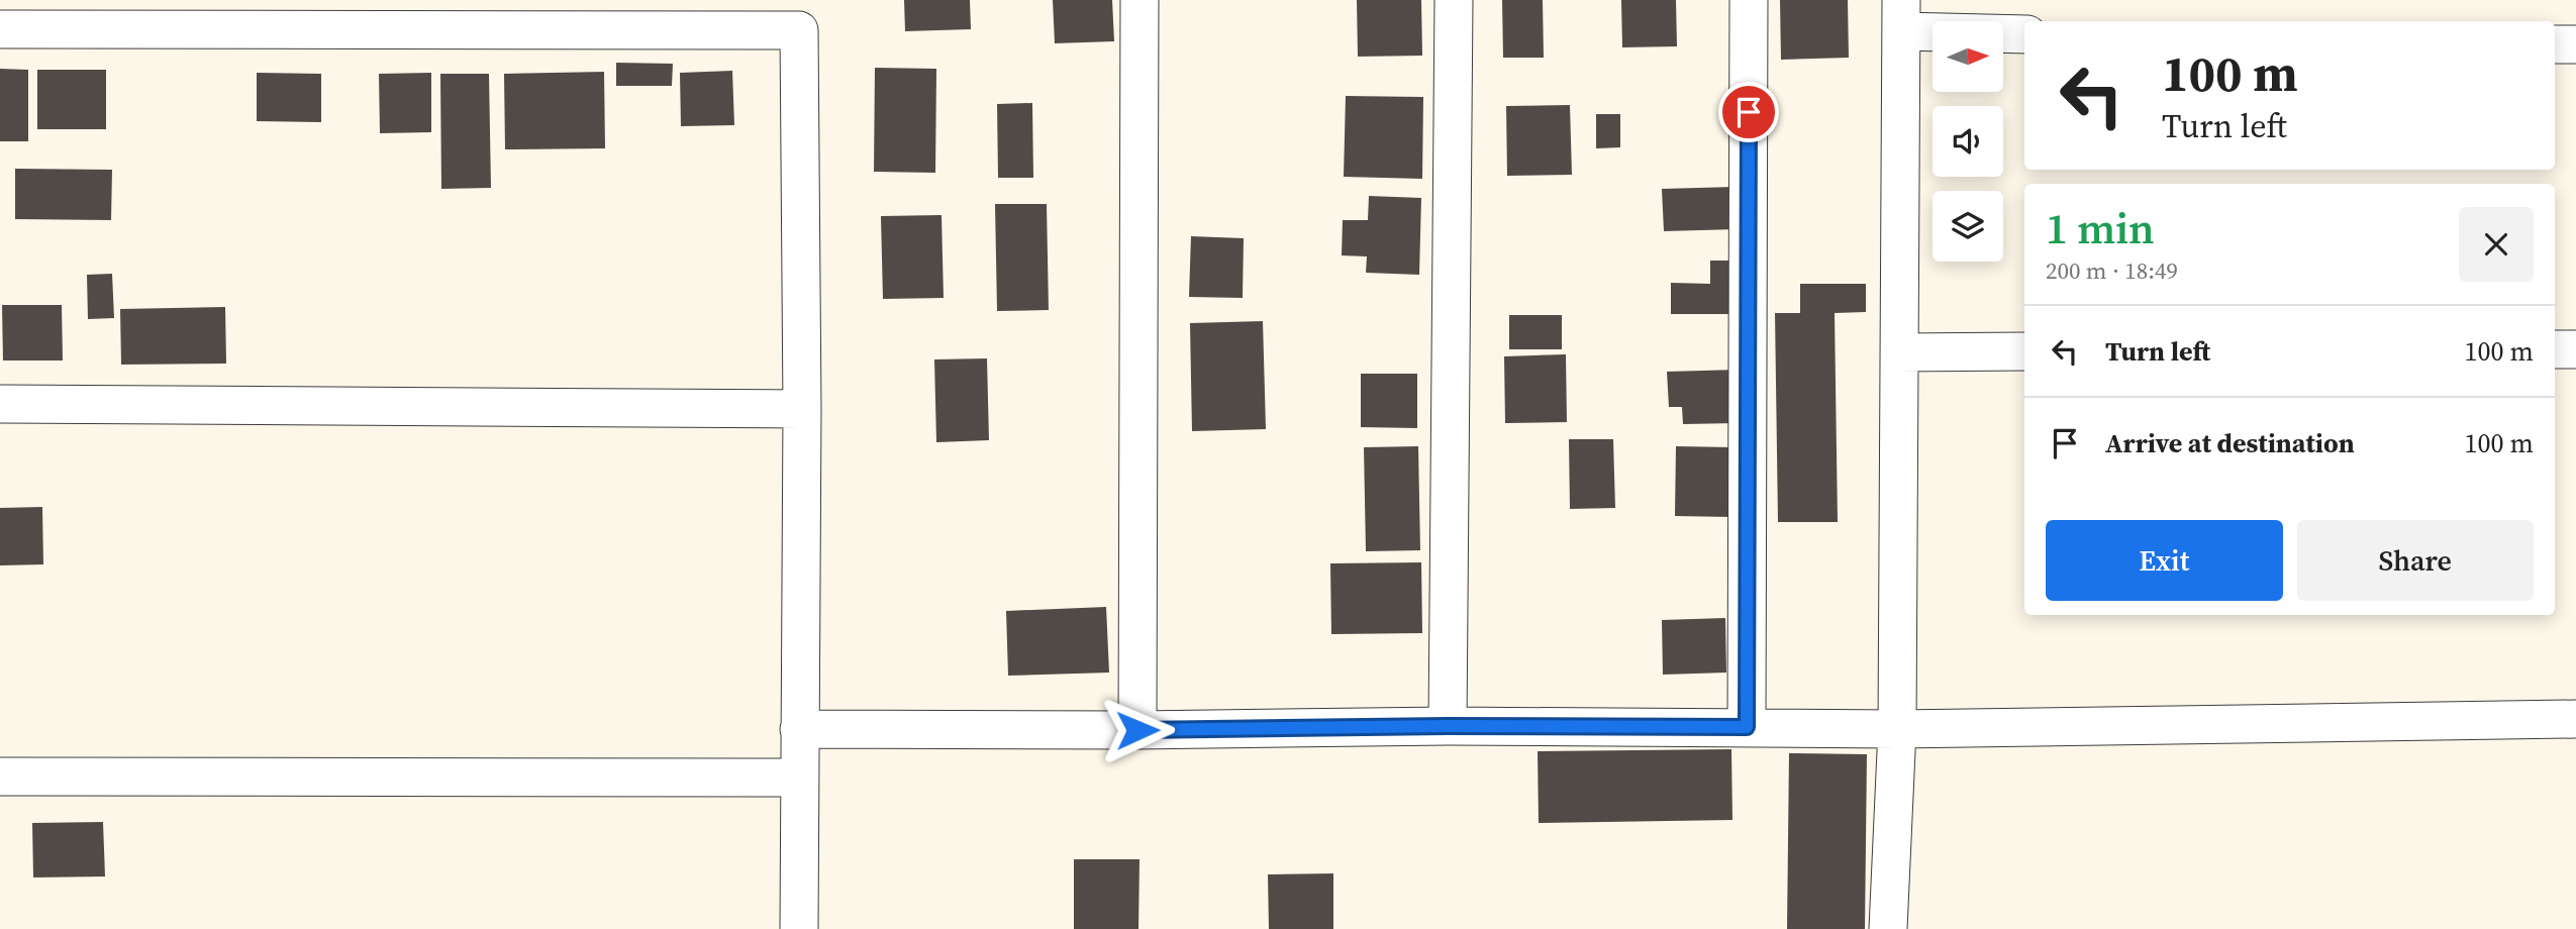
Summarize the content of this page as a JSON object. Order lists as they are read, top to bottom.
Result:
{
  "north": "right",
  "page": {
    "turn": ["100 m", "Turn left"],
    "heading": ["1 min", "200 m · 18:49"],
    "list": [
      {
        "name": "Turn left",
        "value": "100 m"
      },
      {
        "name": "Arrive at destination",
        "value": "100 m"
      }
    ],
    "buttons": ["Exit", "Share"]
  }
}
